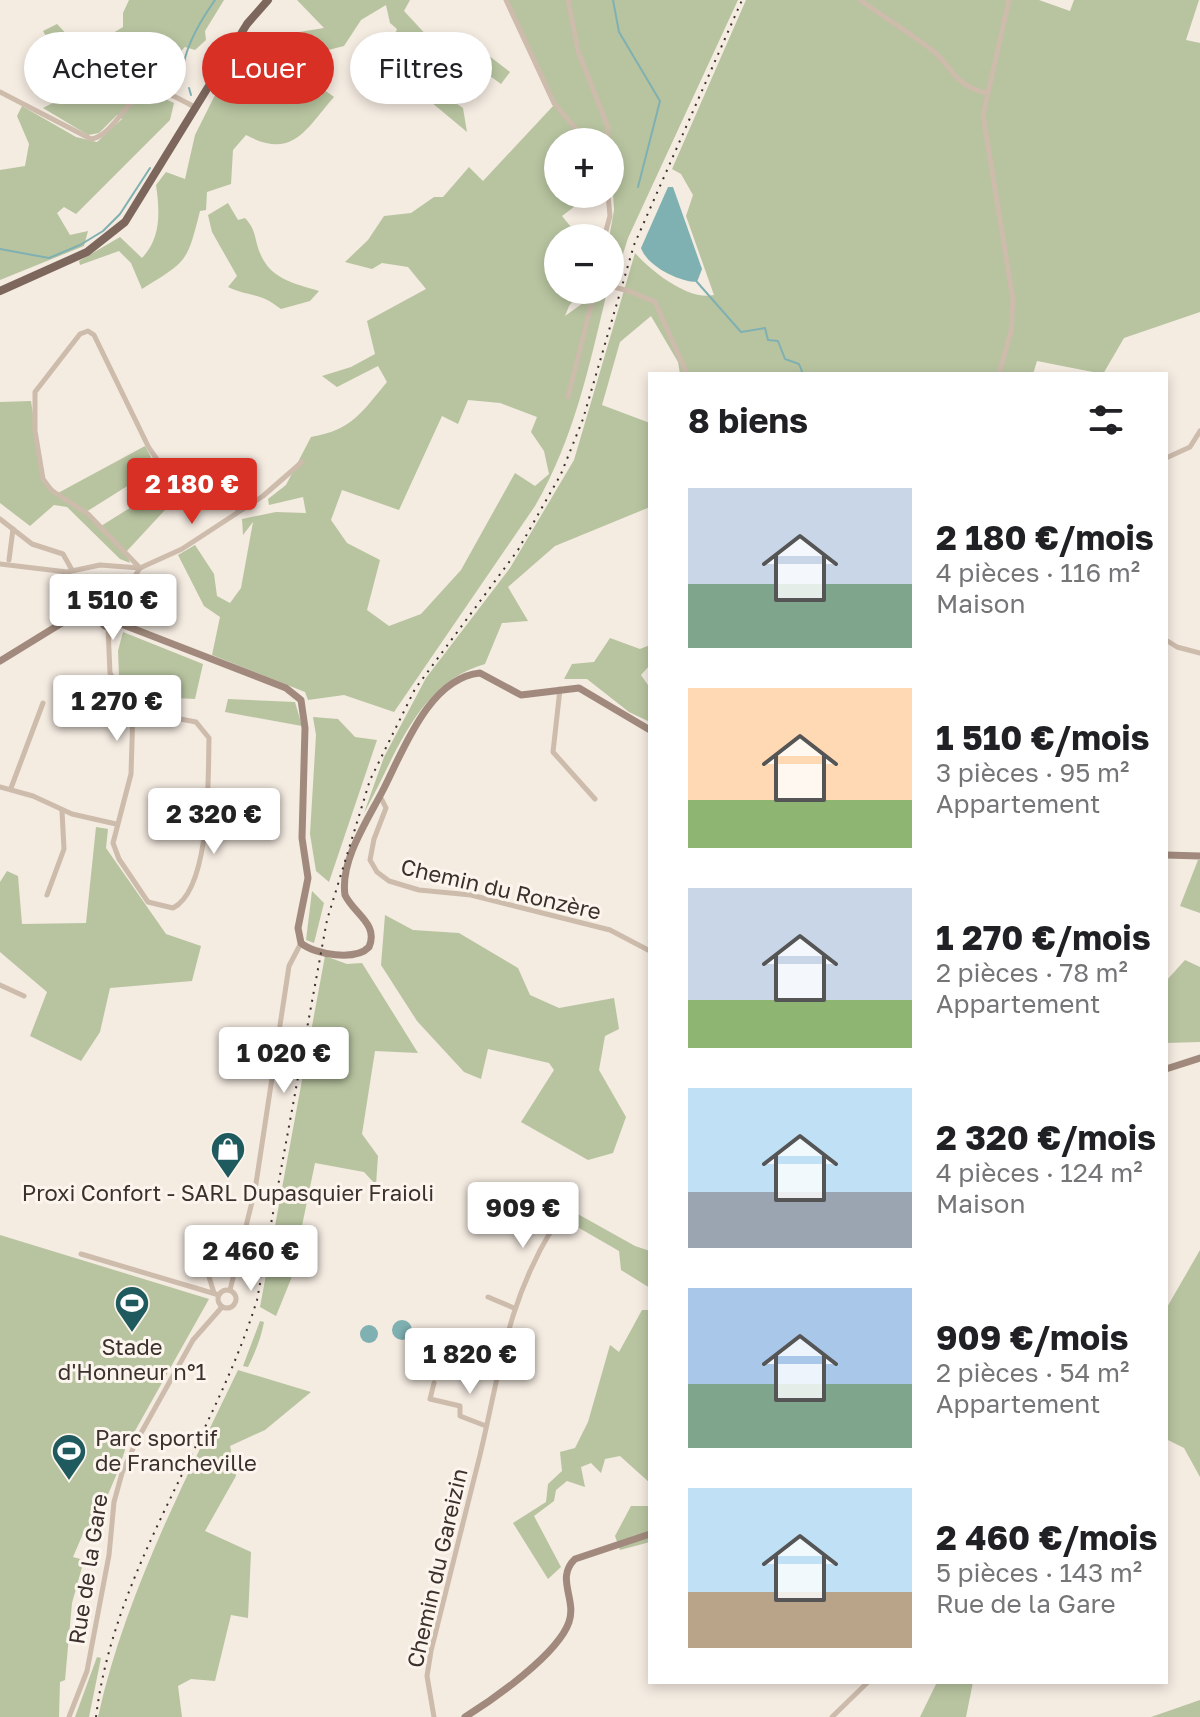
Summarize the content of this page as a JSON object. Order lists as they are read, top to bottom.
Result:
{
  "streets": {
    "street": ["Chemin du Ronzère", "Chemin du Gareizin", "Rue de la Gare"]
  },
  "places": {
    "shop": ["Proxi Confort - SARL Dupasquier Fraioli"],
    "sports": ["Stade d'Honneur n°1", "Parc sportif de Francheville"]
  },
  "page": {
    "chip": ["Acheter", "Louer", "Filtres"],
    "map_buttons": ["+", "−"],
    "heading": "8 biens",
    "price": [
      "2 180 €",
      "1 510 €",
      "1 270 €",
      "2 320 €",
      "1 020 €",
      "909 €",
      "2 460 €",
      "1 820 €"
    ],
    "list": [
      {
        "name": "2 180 €/mois",
        "note": "4 pièces · 116 m² · Maison"
      },
      {
        "name": "1 510 €/mois",
        "note": "3 pièces · 95 m² · Appartement"
      },
      {
        "name": "1 270 €/mois",
        "note": "2 pièces · 78 m² · Appartement"
      },
      {
        "name": "2 320 €/mois",
        "note": "4 pièces · 124 m² · Maison"
      },
      {
        "name": "909 €/mois",
        "note": "2 pièces · 54 m² · Appartement"
      },
      {
        "name": "2 460 €/mois",
        "note": "5 pièces · 143 m² · Rue de la Gare"
      }
    ]
  }
}
